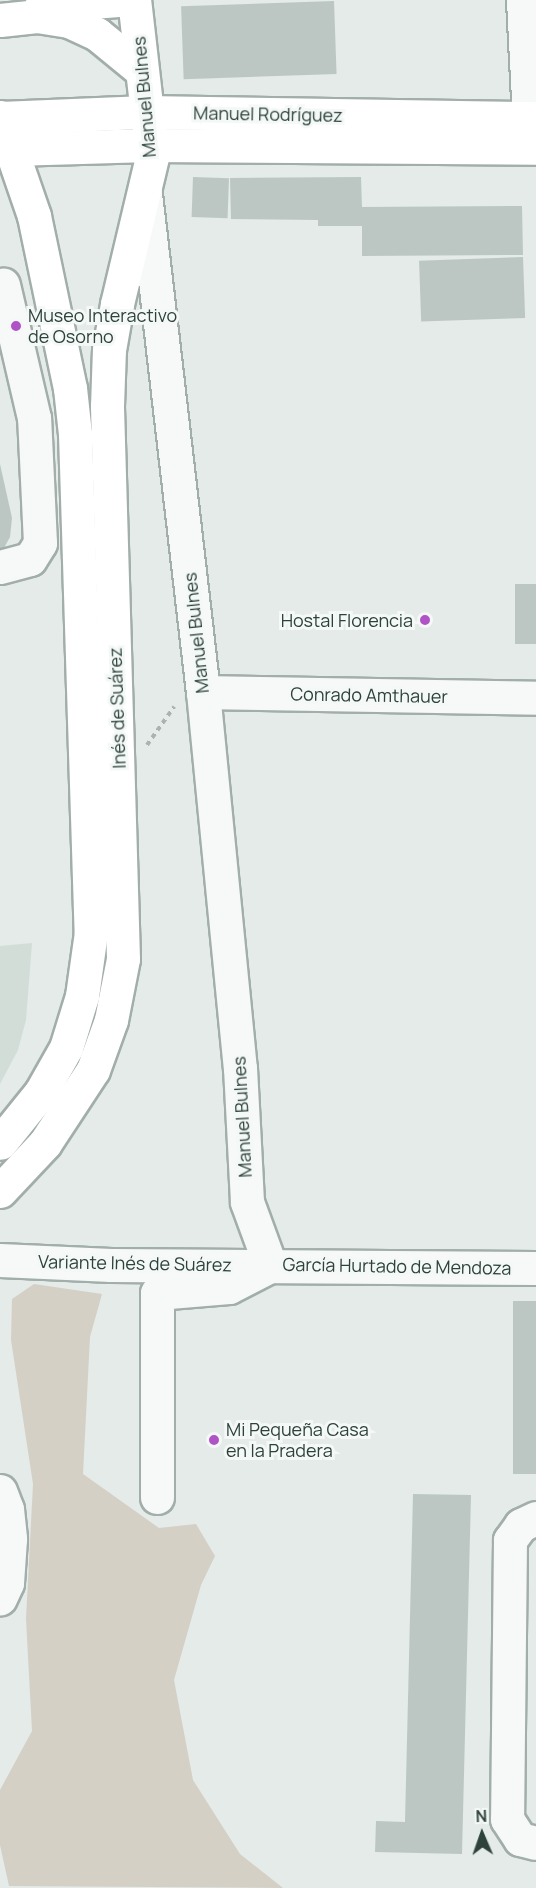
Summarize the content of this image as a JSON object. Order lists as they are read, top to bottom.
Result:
{
  "streets": {
    "main road": ["Manuel Bulnes", "Manuel Rodríguez", "Inés de Suárez"],
    "street": ["Conrado Amthauer", "Variante Inés de Suárez", "García Hurtado de Mendoza"]
  },
  "crossings": [
    ["Manuel Bulnes", "Manuel Rodríguez"],
    ["Manuel Bulnes", "Conrado Amthauer"],
    ["Manuel Bulnes", "Inés de Suárez"],
    ["Manuel Bulnes", "Variante Inés de Suárez"],
    ["Manuel Bulnes", "García Hurtado de Mendoza"],
    ["Manuel Rodríguez", "Inés de Suárez"],
    ["Variante Inés de Suárez", "García Hurtado de Mendoza"]
  ],
  "places": ["Museo Interactivo de Osorno", "Hostal Florencia", "Mi Pequeña Casa en la Pradera"],
  "north": "top"
}
